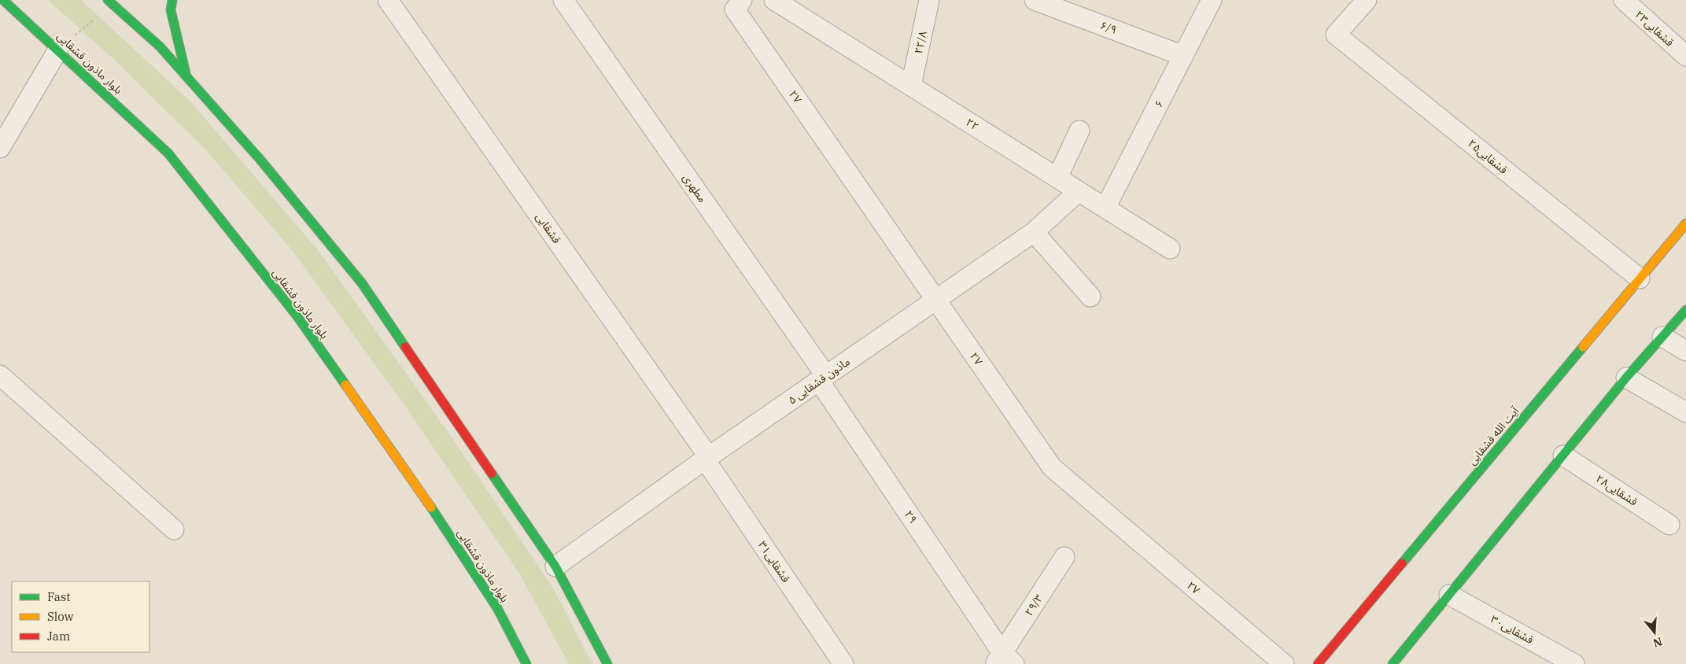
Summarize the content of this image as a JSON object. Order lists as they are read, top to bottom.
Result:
{
  "streets": {
    "street": [
      "۶/۹",
      "قشقایی۲۳",
      "۲۲/۸",
      "بلوار ماذون قشقایی",
      "۲۷",
      "۶",
      "۲۲",
      "قشقایی۲۵",
      "مطهری",
      "قشقایی",
      "ماذون قشقایی ۵",
      "آیت الله قشقایی",
      "قشقایی۲۸",
      "۲۹",
      "۳۱قشقایی",
      "۲۹/۳",
      "قشقایی۳۰"
    ]
  },
  "crossings": [
    ["۶/۹", "۶"],
    ["۲۲/۸", "۲۲"],
    ["۲۷", "ماذون قشقایی ۵"],
    ["۶", "۲۲"],
    ["۲۲", "ماذون قشقایی ۵"],
    ["قشقایی۲۵", "آیت الله قشقایی"],
    ["مطهری", "ماذون قشقایی ۵"],
    ["مطهری", "۲۹"],
    ["قشقایی", "ماذون قشقایی ۵"],
    ["قشقایی", "۳۱قشقایی"],
    ["ماذون قشقایی ۵", "۲۹"],
    ["ماذون قشقایی ۵", "۳۱قشقایی"],
    ["۲۹", "۲۹/۳"]
  ],
  "legend": ["Fast", "Slow", "Jam"],
  "north": "bottom"
}
